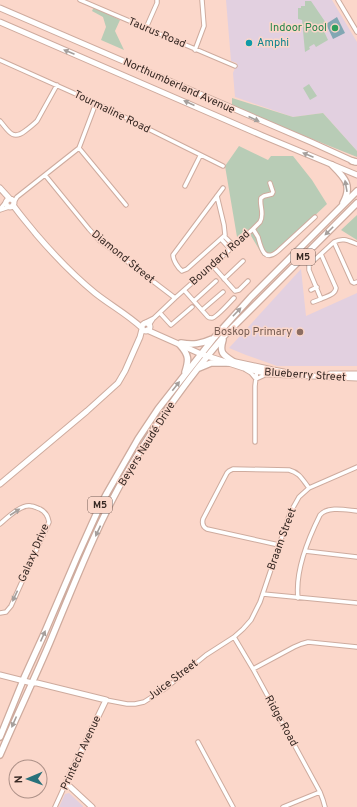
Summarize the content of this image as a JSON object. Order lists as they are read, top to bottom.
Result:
{
  "streets": {
    "main road": ["M5", "Beyers Naudé Drive"],
    "street": [
      "Taurus Road",
      "Northumberland Avenue",
      "Tourmaline Road",
      "Diamond Street",
      "Boundary Road",
      "Blueberry Street",
      "Braam Street",
      "Galaxy Drive",
      "Juice Street",
      "Ridge Road",
      "Printech Avenue"
    ]
  },
  "crossings": [
    ["Diamond Street", "Boundary Road"],
    ["Boundary Road", "Blueberry Street"],
    ["Blueberry Street", "Beyers Naudé Drive"],
    ["Beyers Naudé Drive", "Juice Street"],
    ["Braam Street", "Juice Street"],
    ["Braam Street", "Ridge Road"],
    ["Juice Street", "Ridge Road"],
    ["Juice Street", "Printech Avenue"]
  ],
  "places": ["Indoor Pool", "Amphi", "Boskop Primary"],
  "north": "left"
}
